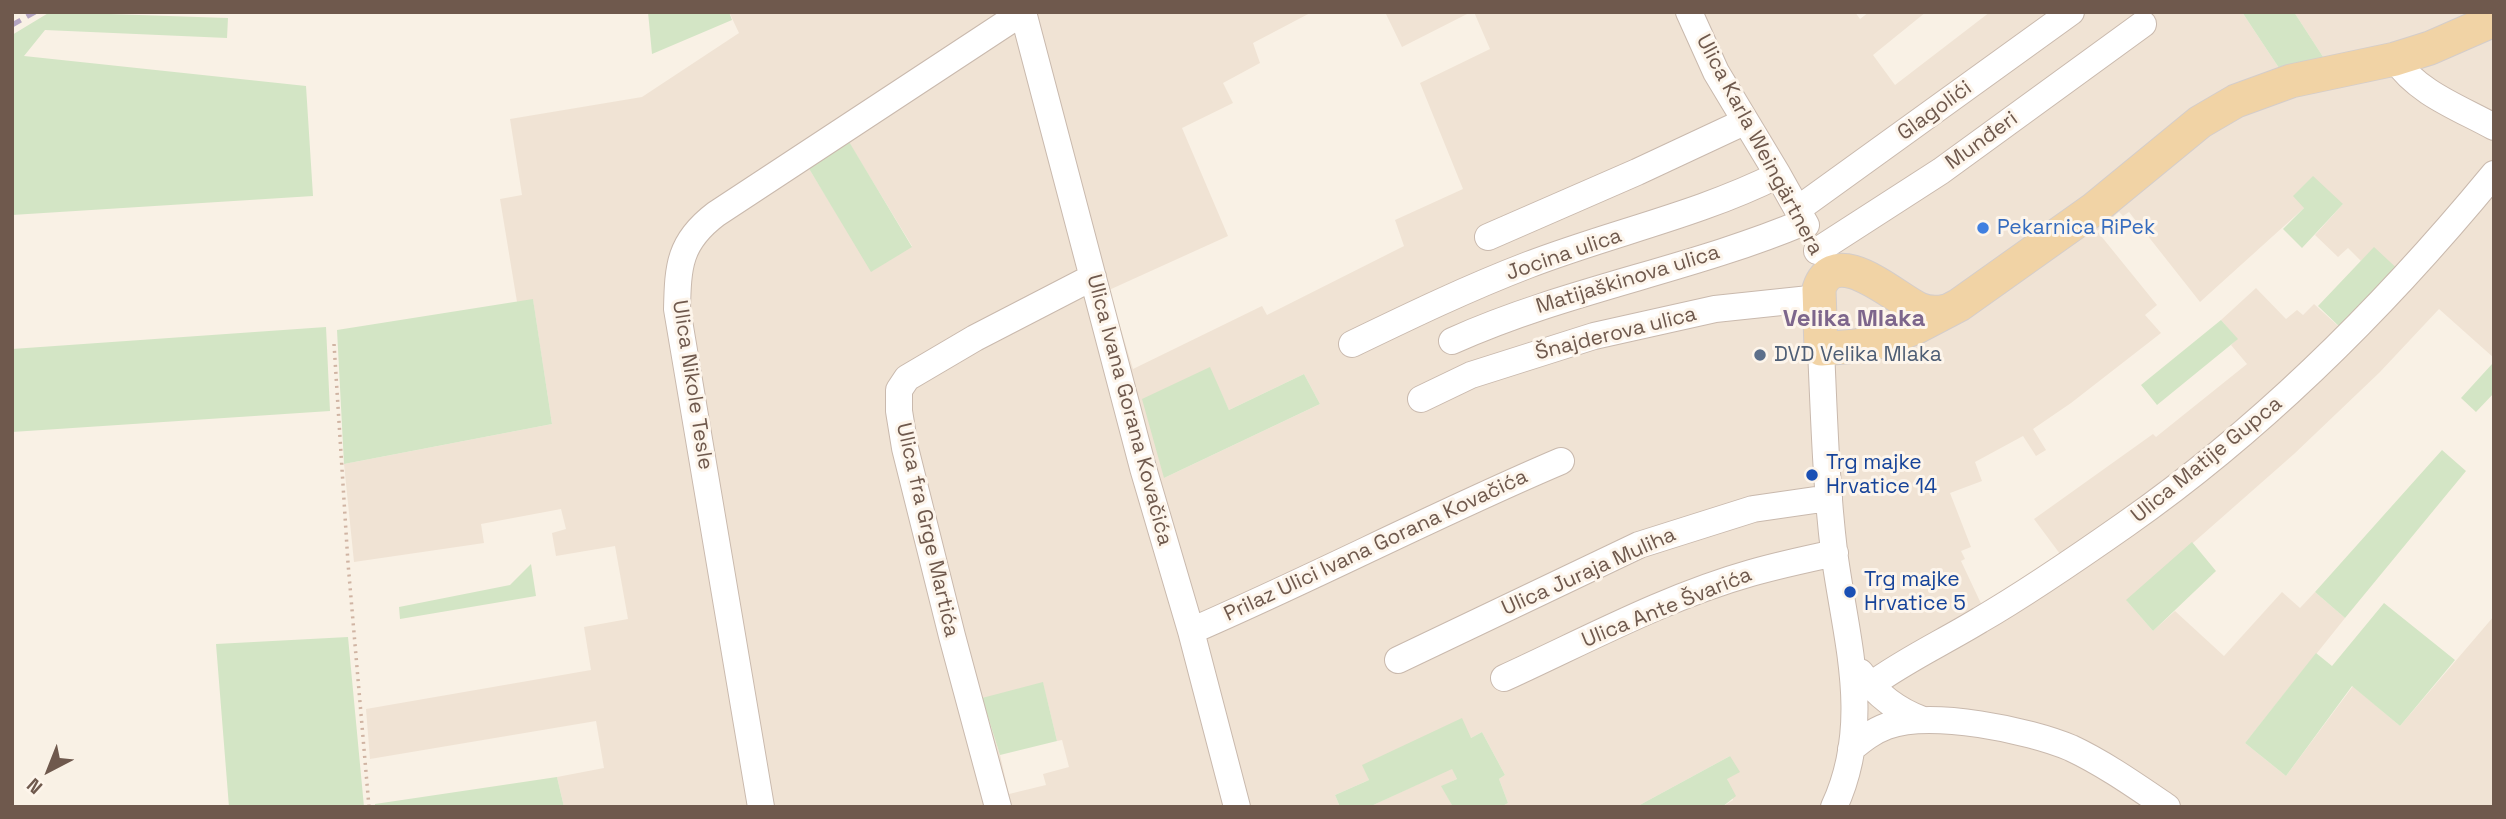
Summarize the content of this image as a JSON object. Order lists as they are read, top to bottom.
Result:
{
  "streets": {
    "main road": ["Ulica Karla Weingärtnera"],
    "street": [
      "Glagolići",
      "Munđeri",
      "Jocina ulica",
      "Matijaškinova ulica",
      "Šnajderova ulica",
      "Ulica Nikole Tesle",
      "Ulica Ivana Gorana Kovačića",
      "Ulica Matije Gupca",
      "Ulica fra Grge Martića",
      "Prilaz Ulici Ivana Gorana Kovačića",
      "Ulica Juraja Muliha",
      "Ulica Ante Švarića"
    ]
  },
  "crossings": [
    ["Glagolići", "Ulica Karla Weingärtnera"],
    ["Glagolići", "Matijaškinova ulica"],
    ["Munđeri", "Ulica Karla Weingärtnera"],
    ["Munđeri", "Šnajderova ulica"],
    ["Ulica Karla Weingärtnera", "Jocina ulica"],
    ["Ulica Karla Weingärtnera", "Matijaškinova ulica"],
    ["Ulica Karla Weingärtnera", "Šnajderova ulica"],
    ["Ulica Nikole Tesle", "Ulica Ivana Gorana Kovačića"],
    ["Ulica Ivana Gorana Kovačića", "Ulica fra Grge Martića"],
    ["Ulica Ivana Gorana Kovačića", "Prilaz Ulici Ivana Gorana Kovačića"]
  ],
  "districts": ["Velika Mlaka"],
  "places": [
    "Pekarnica RiPek",
    "DVD Velika Mlaka",
    "Trg majke Hrvatice 14",
    "Trg majke Hrvatice 5"
  ],
  "north": "bottom left"
}
